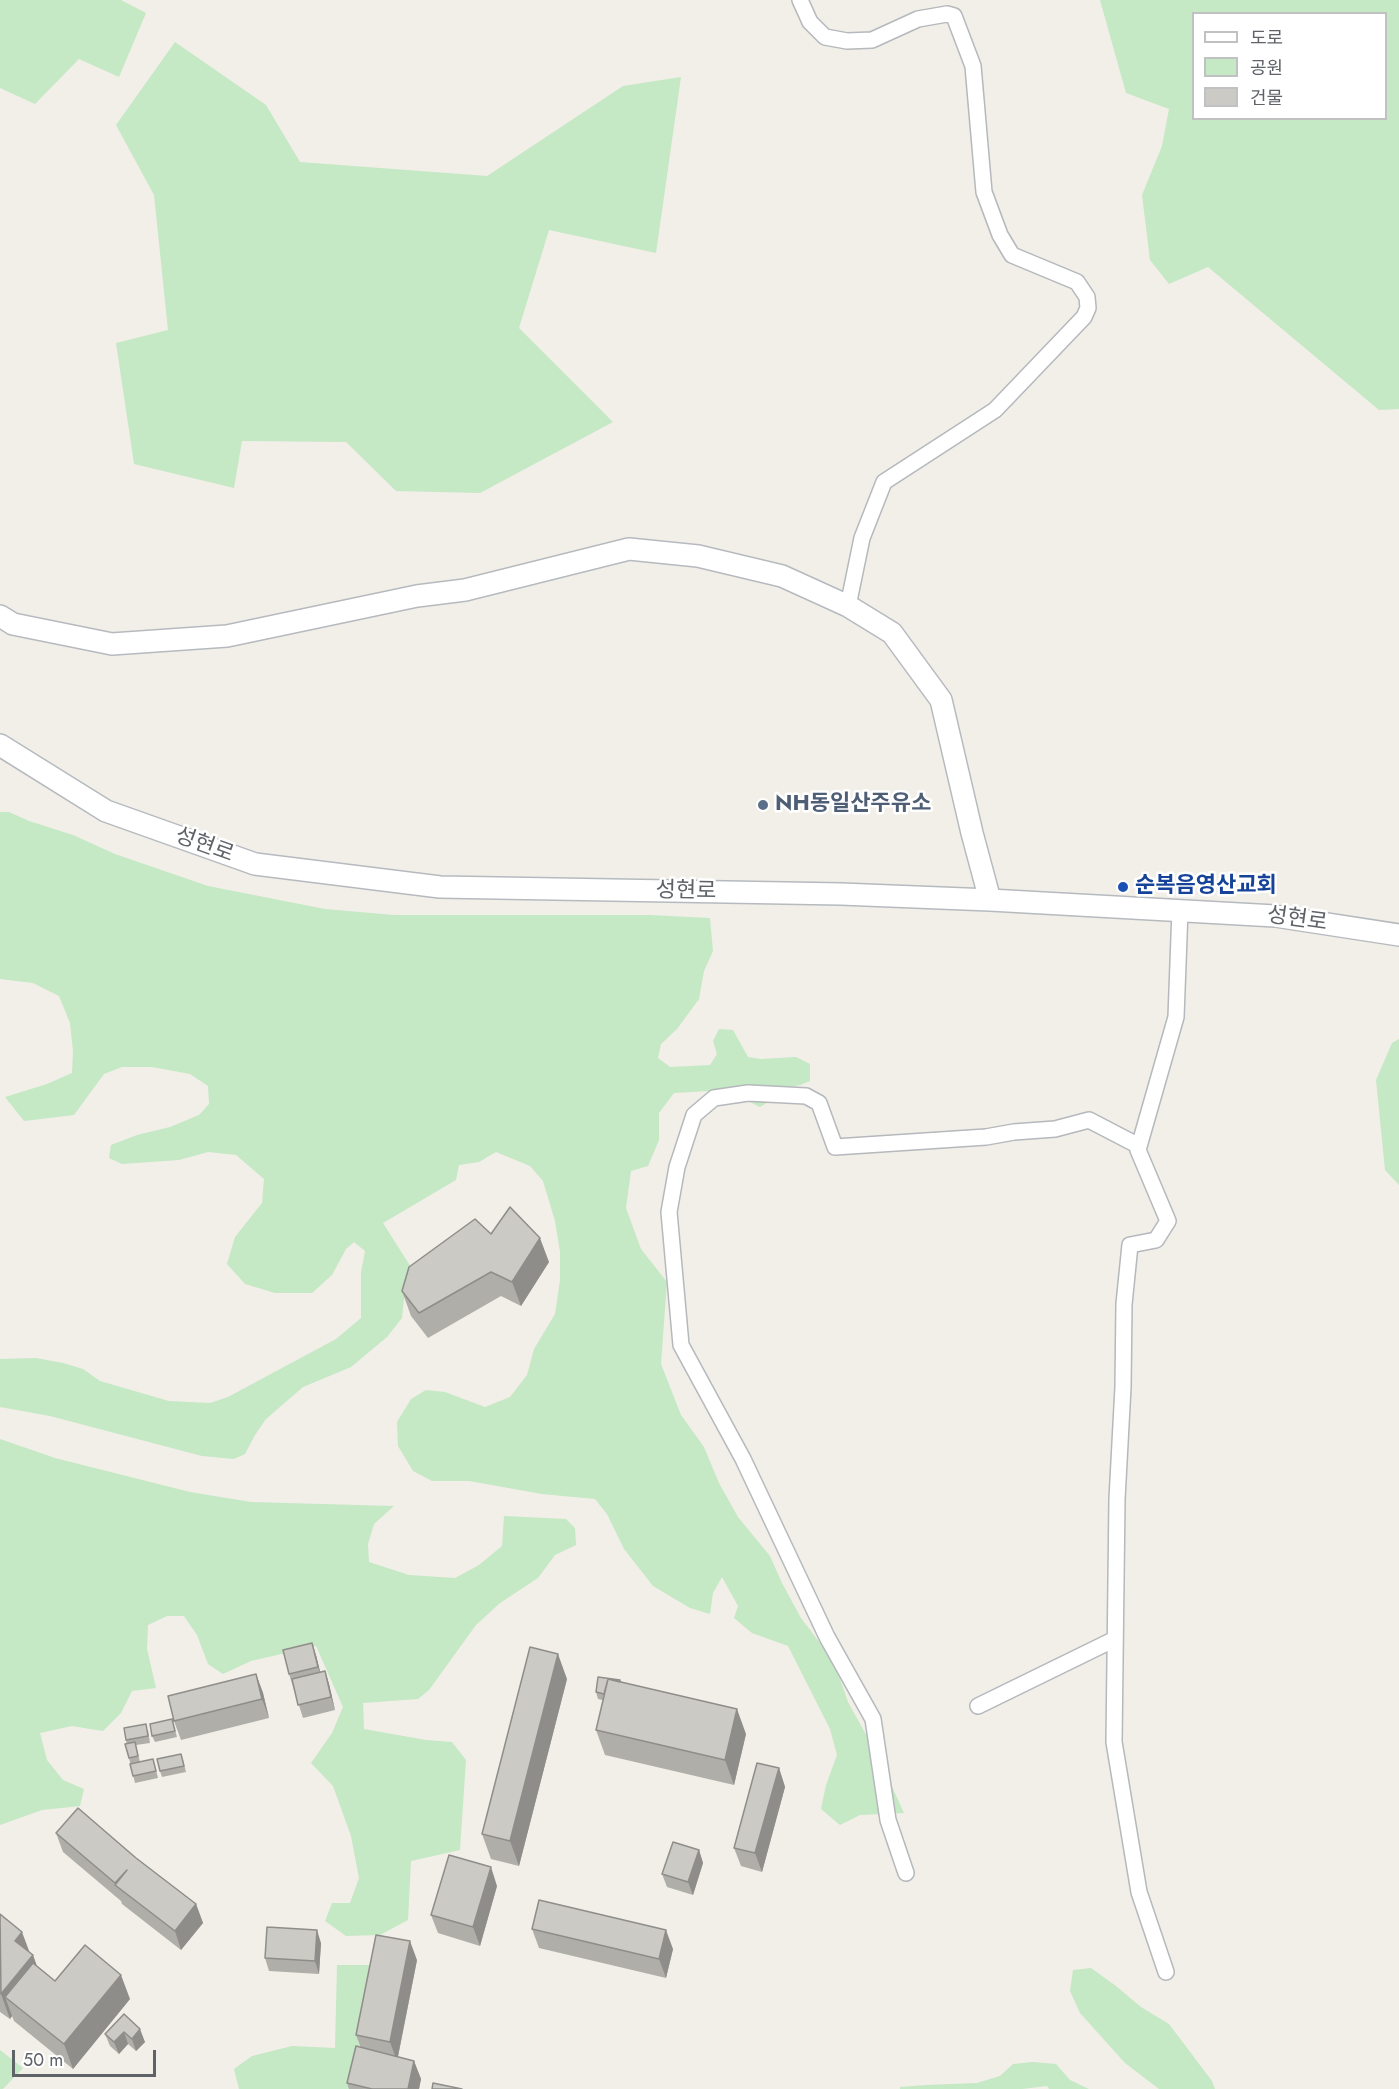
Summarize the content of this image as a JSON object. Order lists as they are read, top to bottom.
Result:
{
  "streets": {
    "main road": ["성현로"]
  },
  "places": ["NH동일산주유소", "순복음영산교회"],
  "legend": ["도로", "공원", "건물"],
  "scale_bar": "50 m"
}
